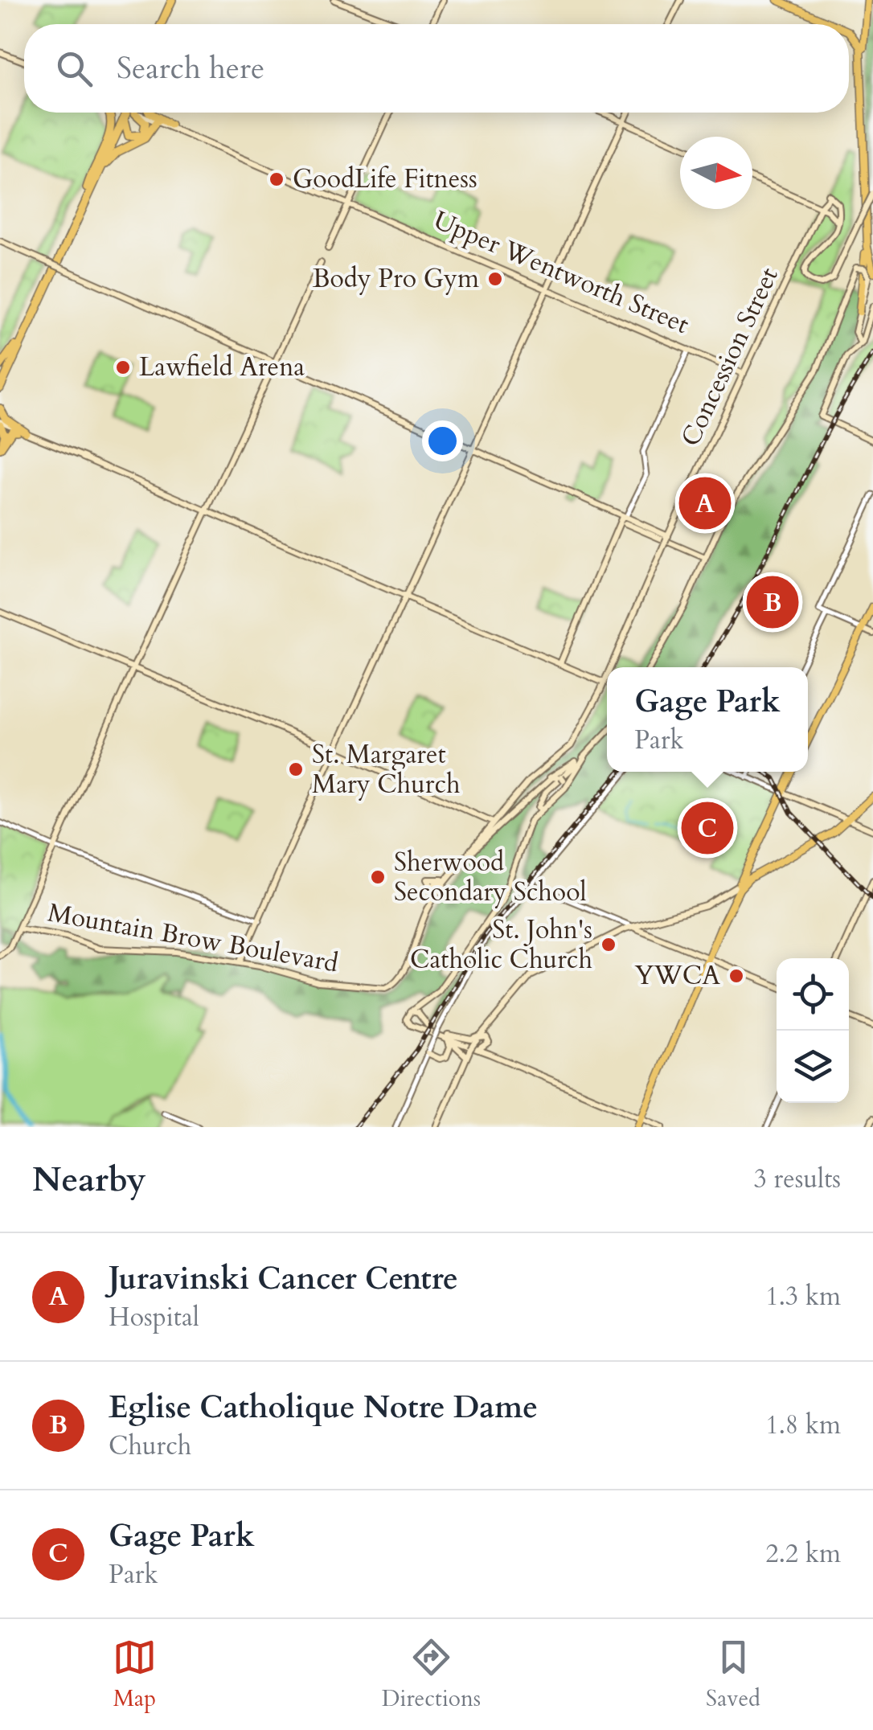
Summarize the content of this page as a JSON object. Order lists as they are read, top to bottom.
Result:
{
  "streets": {
    "main road": ["Upper Wentworth Street", "Concession Street", "Mountain Brow Boulevard"]
  },
  "crossings": [
    ["Upper Wentworth Street", "Concession Street"],
    ["Concession Street", "Mountain Brow Boulevard"]
  ],
  "places": [
    "GoodLife Fitness",
    "Body Pro Gym",
    "Lawfield Arena",
    "St. Margaret Mary Church",
    "Sherwood Secondary School",
    "St. John's Catholic Church",
    "YWCA"
  ],
  "north": "right",
  "page": {
    "search": "Search here",
    "pins": ["A", "B", "C"],
    "popup": ["Gage Park", "Park"],
    "heading": ["Nearby", "3 results"],
    "list": [
      {
        "mark": "A",
        "name": "Juravinski Cancer Centre",
        "note": "Hospital",
        "value": "1.3 km"
      },
      {
        "mark": "B",
        "name": "Eglise Catholique Notre Dame",
        "note": "Church",
        "value": "1.8 km"
      },
      {
        "mark": "C",
        "name": "Gage Park",
        "note": "Park",
        "value": "2.2 km"
      }
    ],
    "nav": ["Map", "Directions", "Saved"]
  }
}
